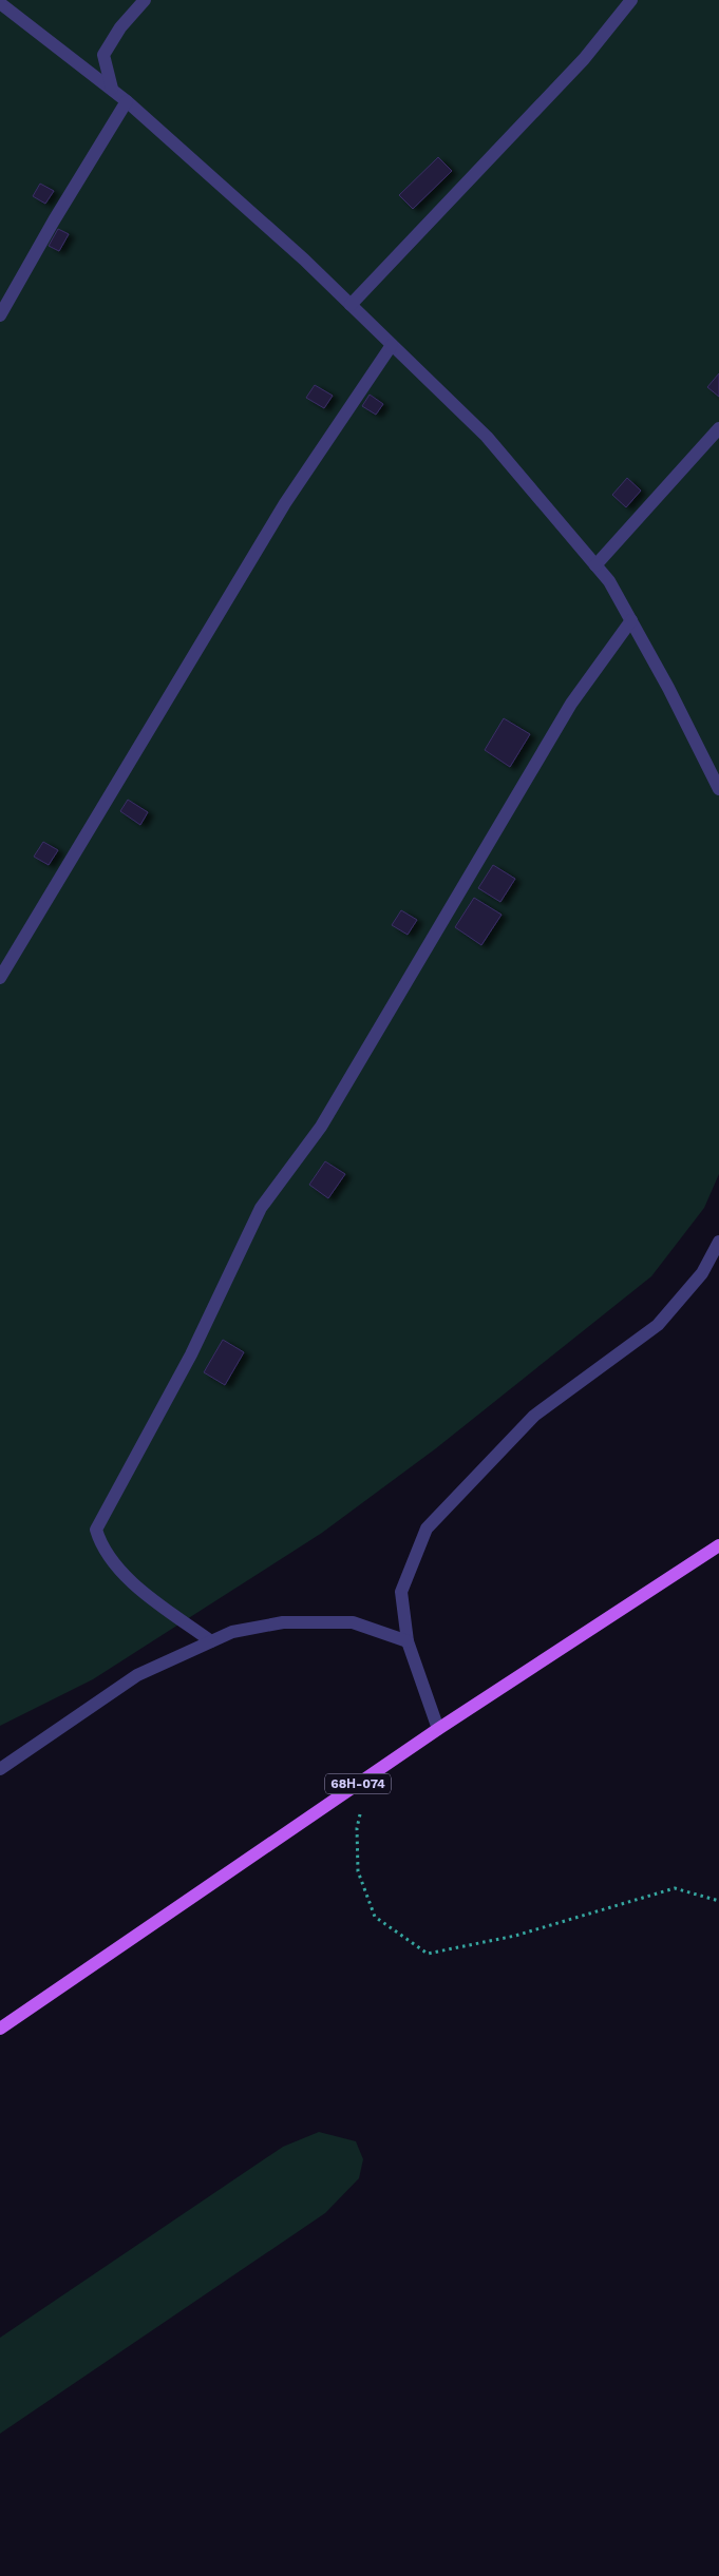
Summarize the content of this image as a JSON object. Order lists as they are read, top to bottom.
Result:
{
  "streets": {
    "main road": ["68Н-074"]
  }
}
